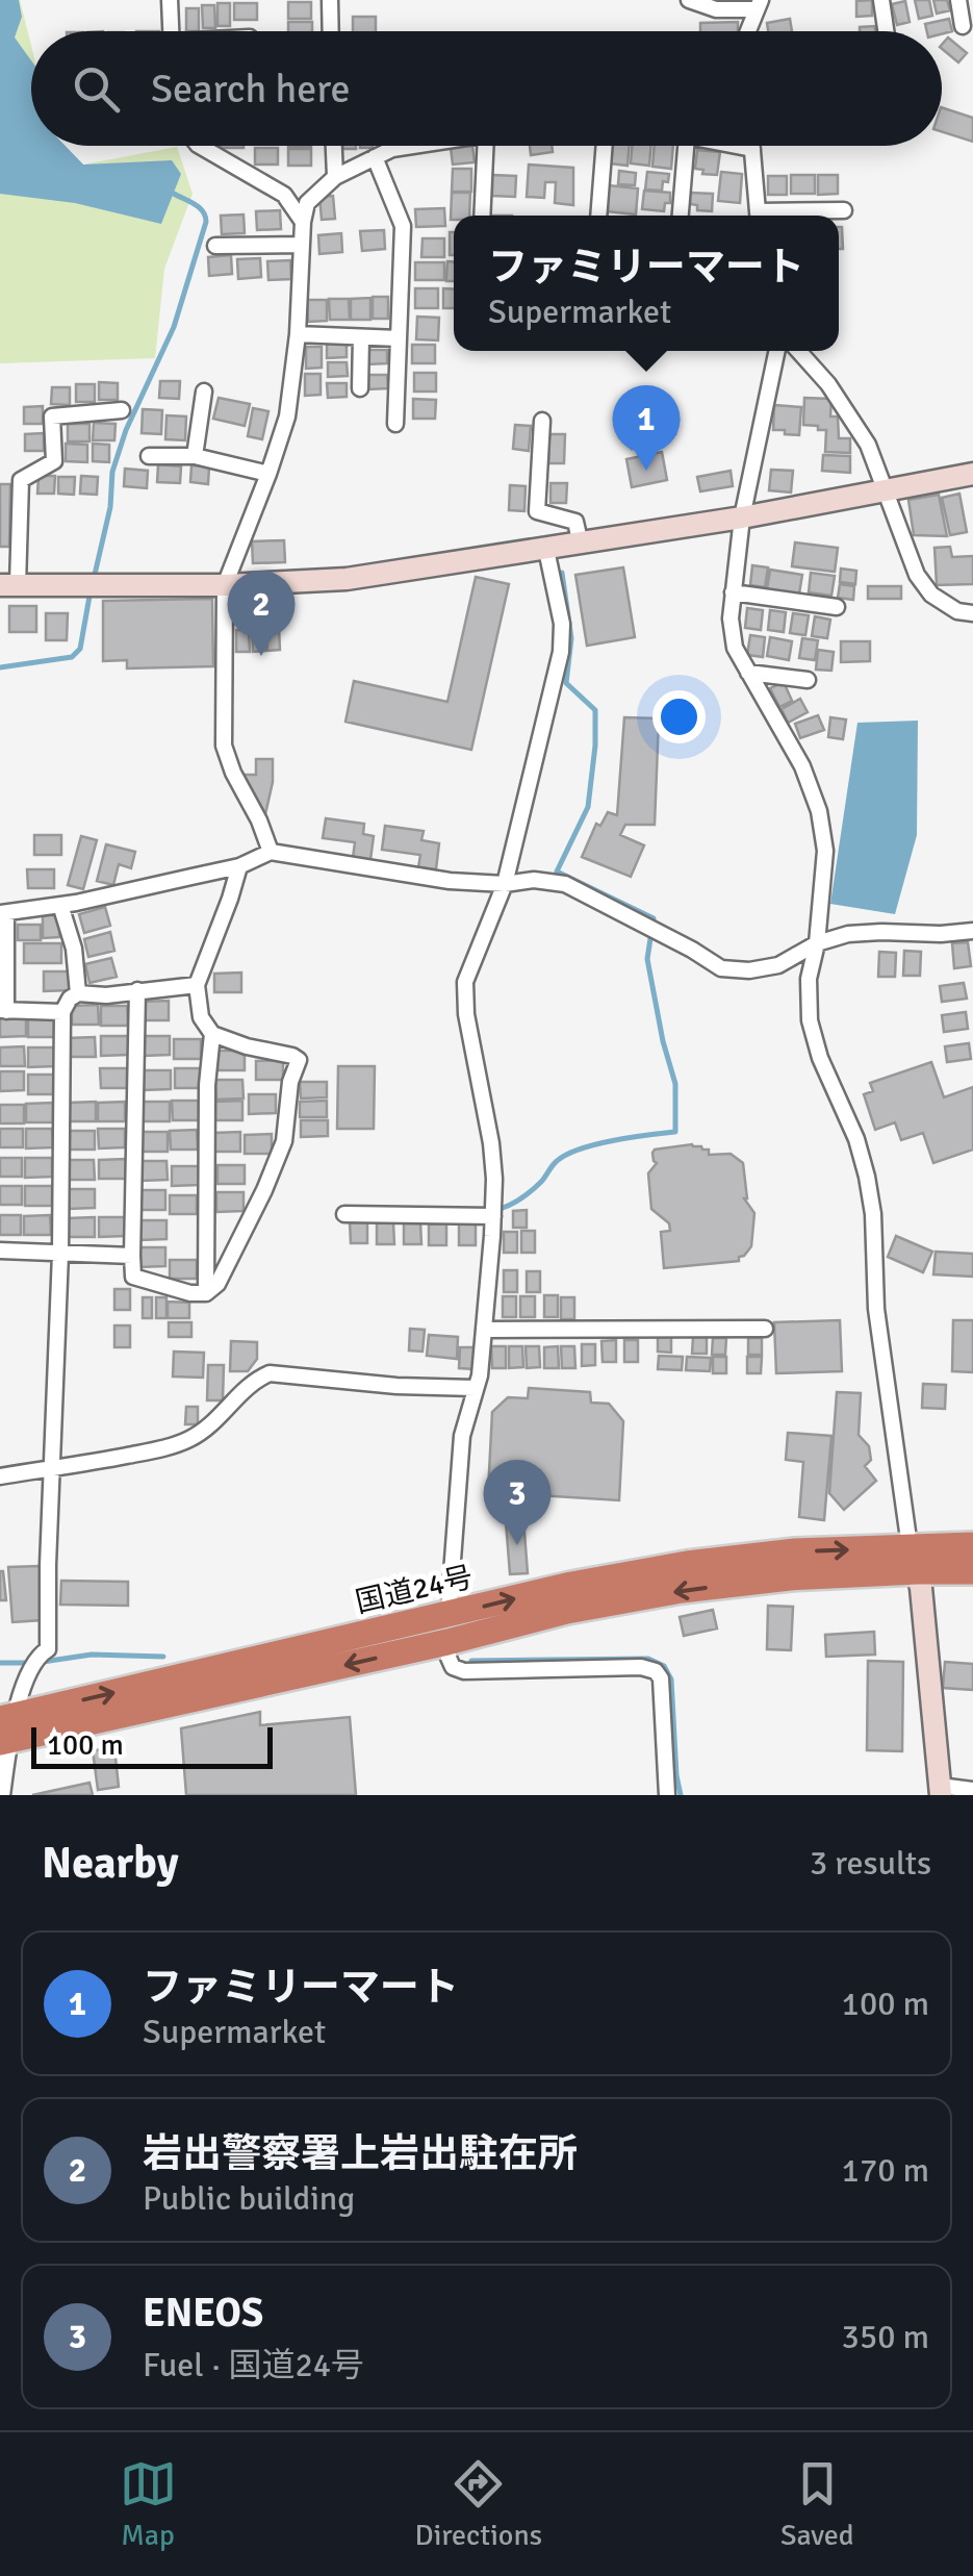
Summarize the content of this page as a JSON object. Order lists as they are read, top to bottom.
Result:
{
  "streets": {
    "highway": ["国道24号"]
  },
  "scale_bar": "100 m",
  "page": {
    "search": "Search here",
    "popup": ["ファミリーマート", "Supermarket"],
    "pins": ["1", "2", "3"],
    "scale": "100 m",
    "heading": ["Nearby", "3 results"],
    "list": [
      {
        "mark": "1",
        "name": "ファミリーマート",
        "note": "Supermarket",
        "value": "100 m"
      },
      {
        "mark": "2",
        "name": "岩出警察署上岩出駐在所",
        "note": "Public building",
        "value": "170 m"
      },
      {
        "mark": "3",
        "name": "ENEOS",
        "note": "Fuel · 国道24号",
        "value": "350 m"
      }
    ],
    "nav": ["Map", "Directions", "Saved"]
  }
}
